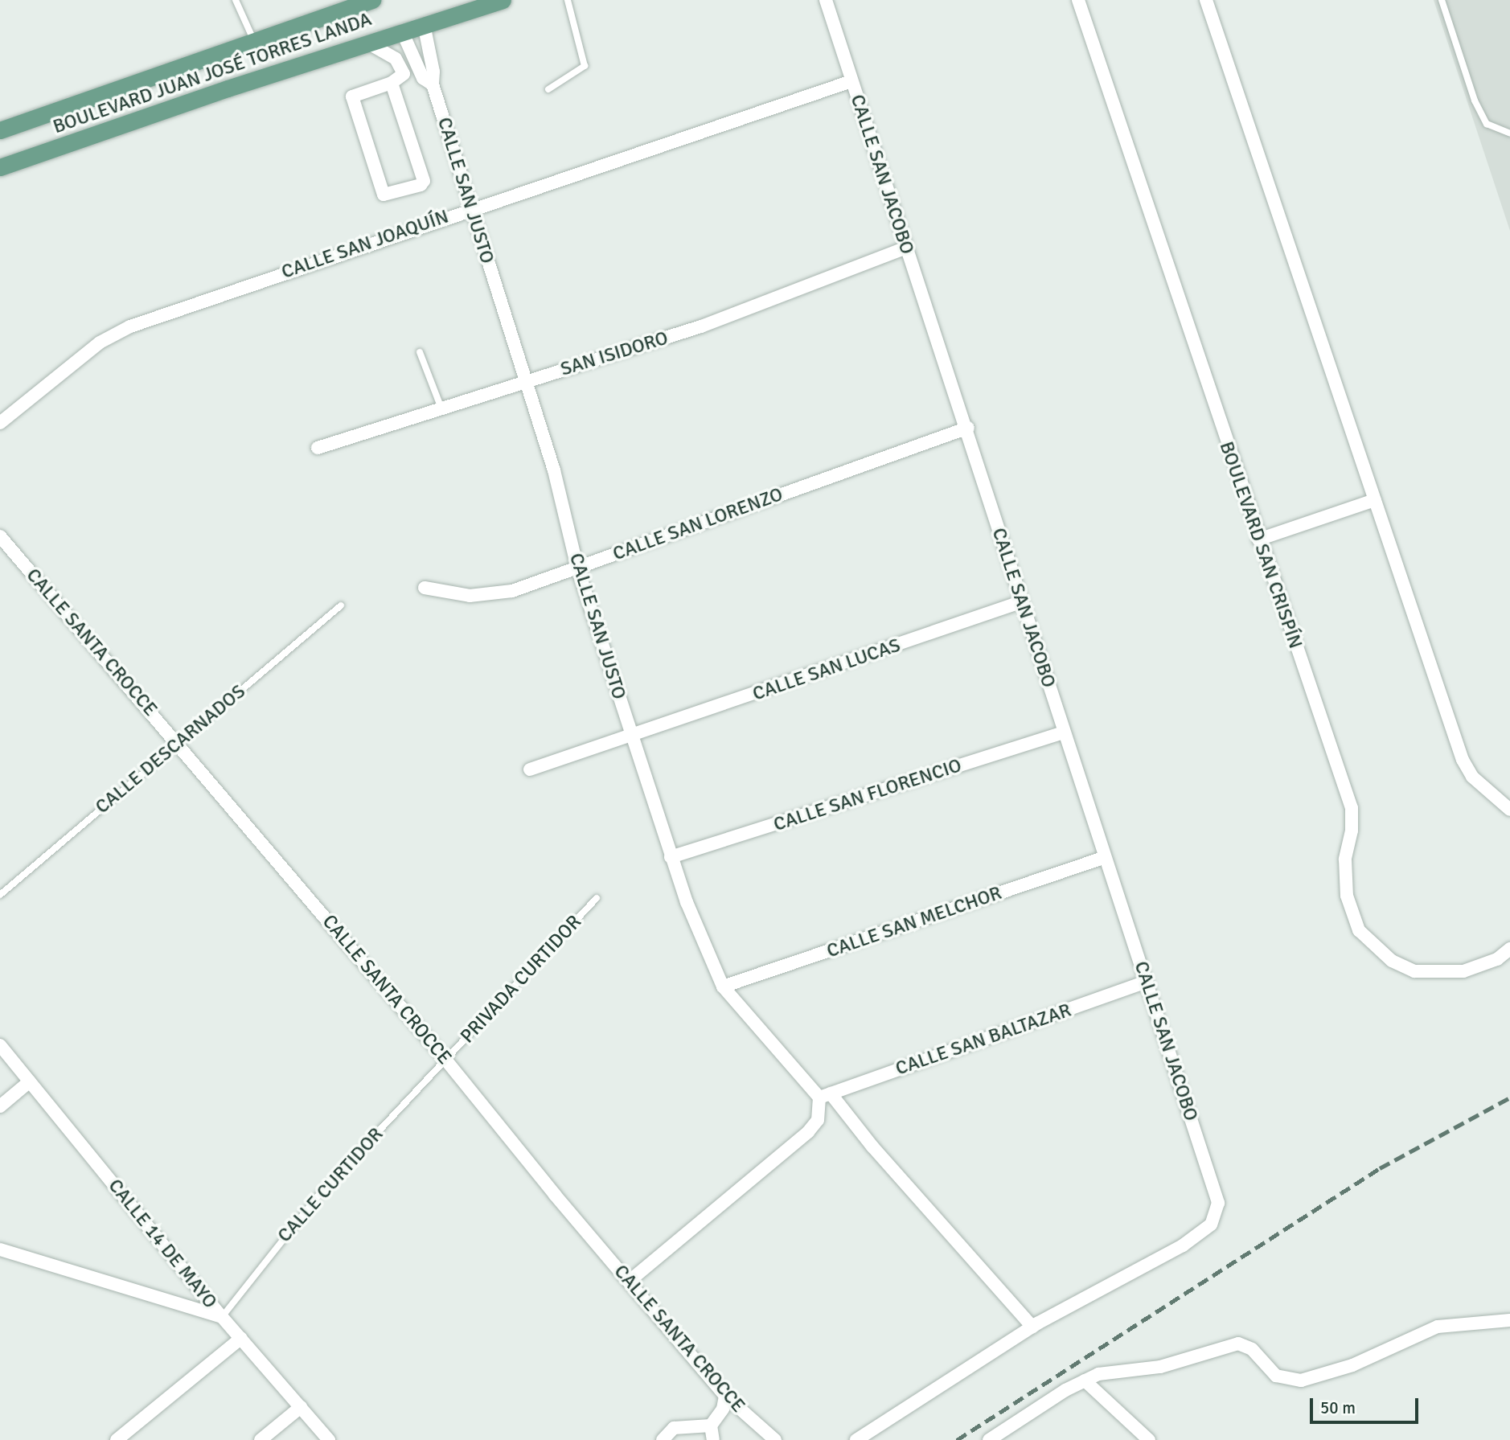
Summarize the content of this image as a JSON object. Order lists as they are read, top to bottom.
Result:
{
  "streets": {
    "main road": ["BOULEVARD JUAN JOSÉ TORRES LANDA"],
    "street": [
      "CALLE SAN JACOBO",
      "CALLE SAN JUSTO",
      "CALLE SAN JOAQUÍN",
      "SAN ISIDORO",
      "CALLE SAN LORENZO",
      "BOULEVARD SAN CRISPÍN",
      "CALLE SANTA CROCCE",
      "CALLE SAN LUCAS",
      "CALLE SAN FLORENCIO",
      "CALLE SAN MELCHOR",
      "CALLE SAN BALTAZAR",
      "CALLE 14 DE MAYO"
    ],
    "lane": ["CALLE DESCARNADOS", "PRIVADA CURTIDOR", "CALLE CURTIDOR"]
  },
  "crossings": [
    ["BOULEVARD JUAN JOSÉ TORRES LANDA", "CALLE SAN JUSTO"],
    ["CALLE SAN JACOBO", "CALLE SAN JUSTO"],
    ["CALLE SAN JACOBO", "CALLE SAN JOAQUÍN"],
    ["CALLE SAN JACOBO", "SAN ISIDORO"],
    ["CALLE SAN JACOBO", "CALLE SAN LORENZO"],
    ["CALLE SAN JACOBO", "CALLE SAN LUCAS"],
    ["CALLE SAN JACOBO", "CALLE SAN FLORENCIO"],
    ["CALLE SAN JACOBO", "CALLE SAN MELCHOR"],
    ["CALLE SAN JACOBO", "CALLE SAN BALTAZAR"],
    ["CALLE SAN JUSTO", "CALLE SAN JOAQUÍN"],
    ["CALLE SAN JUSTO", "SAN ISIDORO"],
    ["CALLE SAN JUSTO", "CALLE SAN LORENZO"],
    ["CALLE SAN JUSTO", "CALLE SAN LUCAS"],
    ["CALLE SAN JUSTO", "CALLE SAN FLORENCIO"],
    ["CALLE SAN JUSTO", "CALLE SAN MELCHOR"],
    ["CALLE SAN JUSTO", "CALLE SAN BALTAZAR"],
    ["CALLE SANTA CROCCE", "CALLE DESCARNADOS"],
    ["CALLE SANTA CROCCE", "PRIVADA CURTIDOR"],
    ["CALLE SANTA CROCCE", "CALLE CURTIDOR"],
    ["PRIVADA CURTIDOR", "CALLE CURTIDOR"],
    ["CALLE CURTIDOR", "CALLE 14 DE MAYO"]
  ],
  "scale_bar": "50 m"
}
